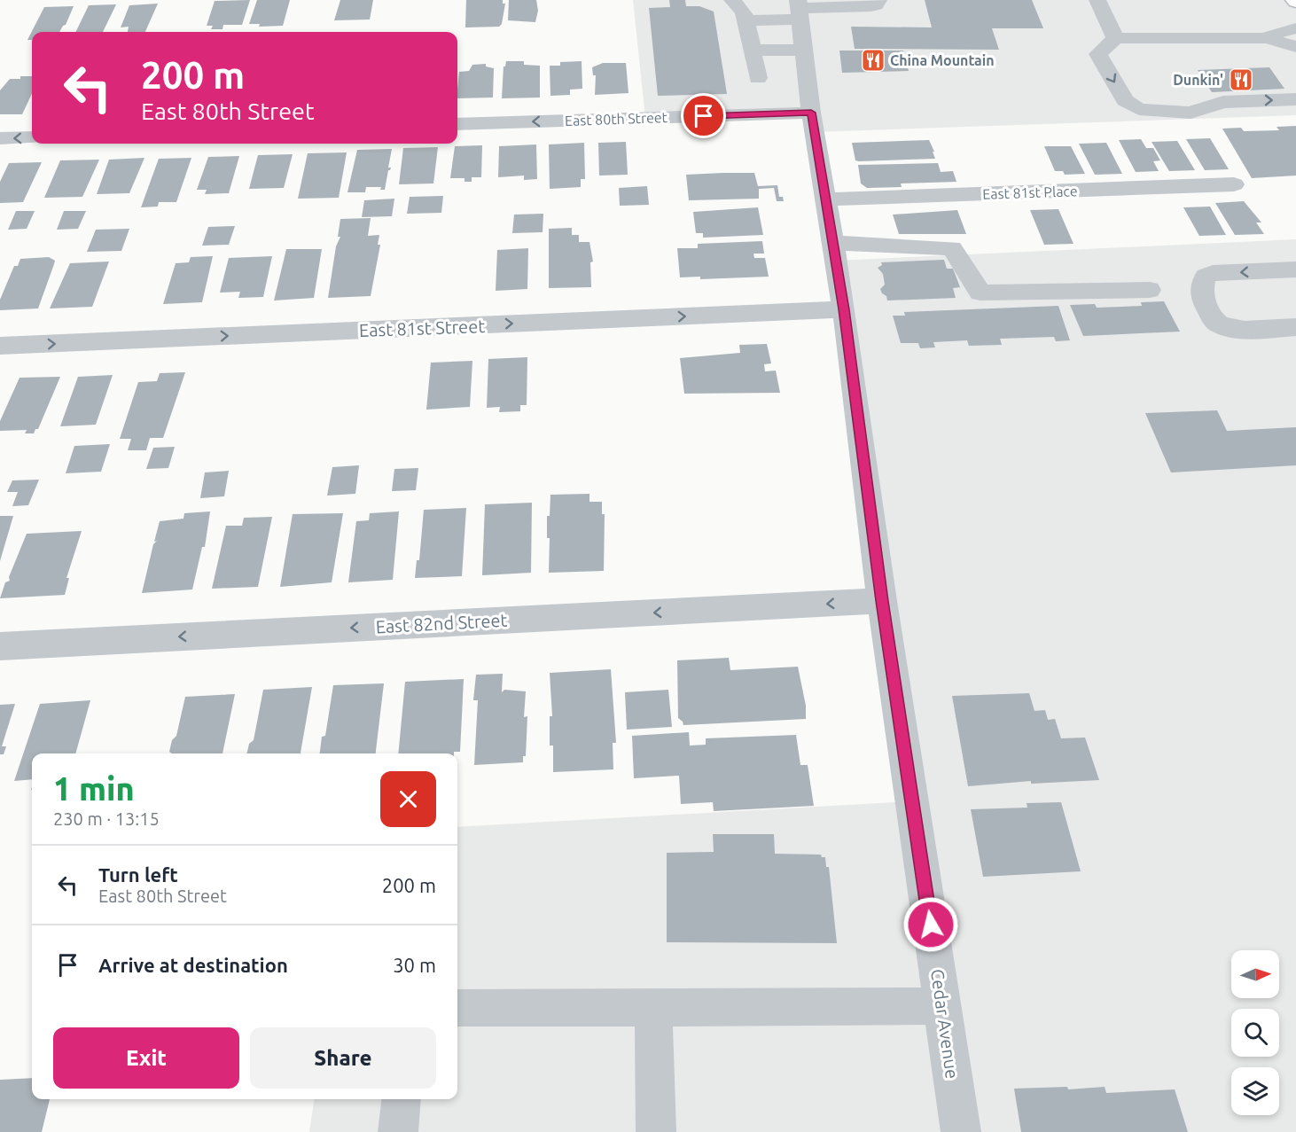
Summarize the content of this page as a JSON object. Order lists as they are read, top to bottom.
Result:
{
  "streets": {
    "street": [
      "East 80th Street",
      "East 81st Place",
      "East 81st Street",
      "East 82nd Street",
      "Cedar Avenue"
    ]
  },
  "crossings": [
    ["East 80th Street", "Cedar Avenue"],
    ["East 81st Place", "Cedar Avenue"],
    ["East 81st Street", "Cedar Avenue"],
    ["East 82nd Street", "Cedar Avenue"]
  ],
  "one_way": ["East 81st Street", "East 82nd Street"],
  "places": {
    "restaurant": ["China Mountain", "Dunkin'"]
  },
  "north": "right",
  "page": {
    "turn": ["200 m", "East 80th Street"],
    "heading": ["1 min", "230 m · 13:15"],
    "list": [
      {
        "name": "Turn left",
        "note": "East 80th Street",
        "value": "200 m"
      },
      {
        "name": "Arrive at destination",
        "value": "30 m"
      }
    ],
    "buttons": ["Exit", "Share"]
  }
}
